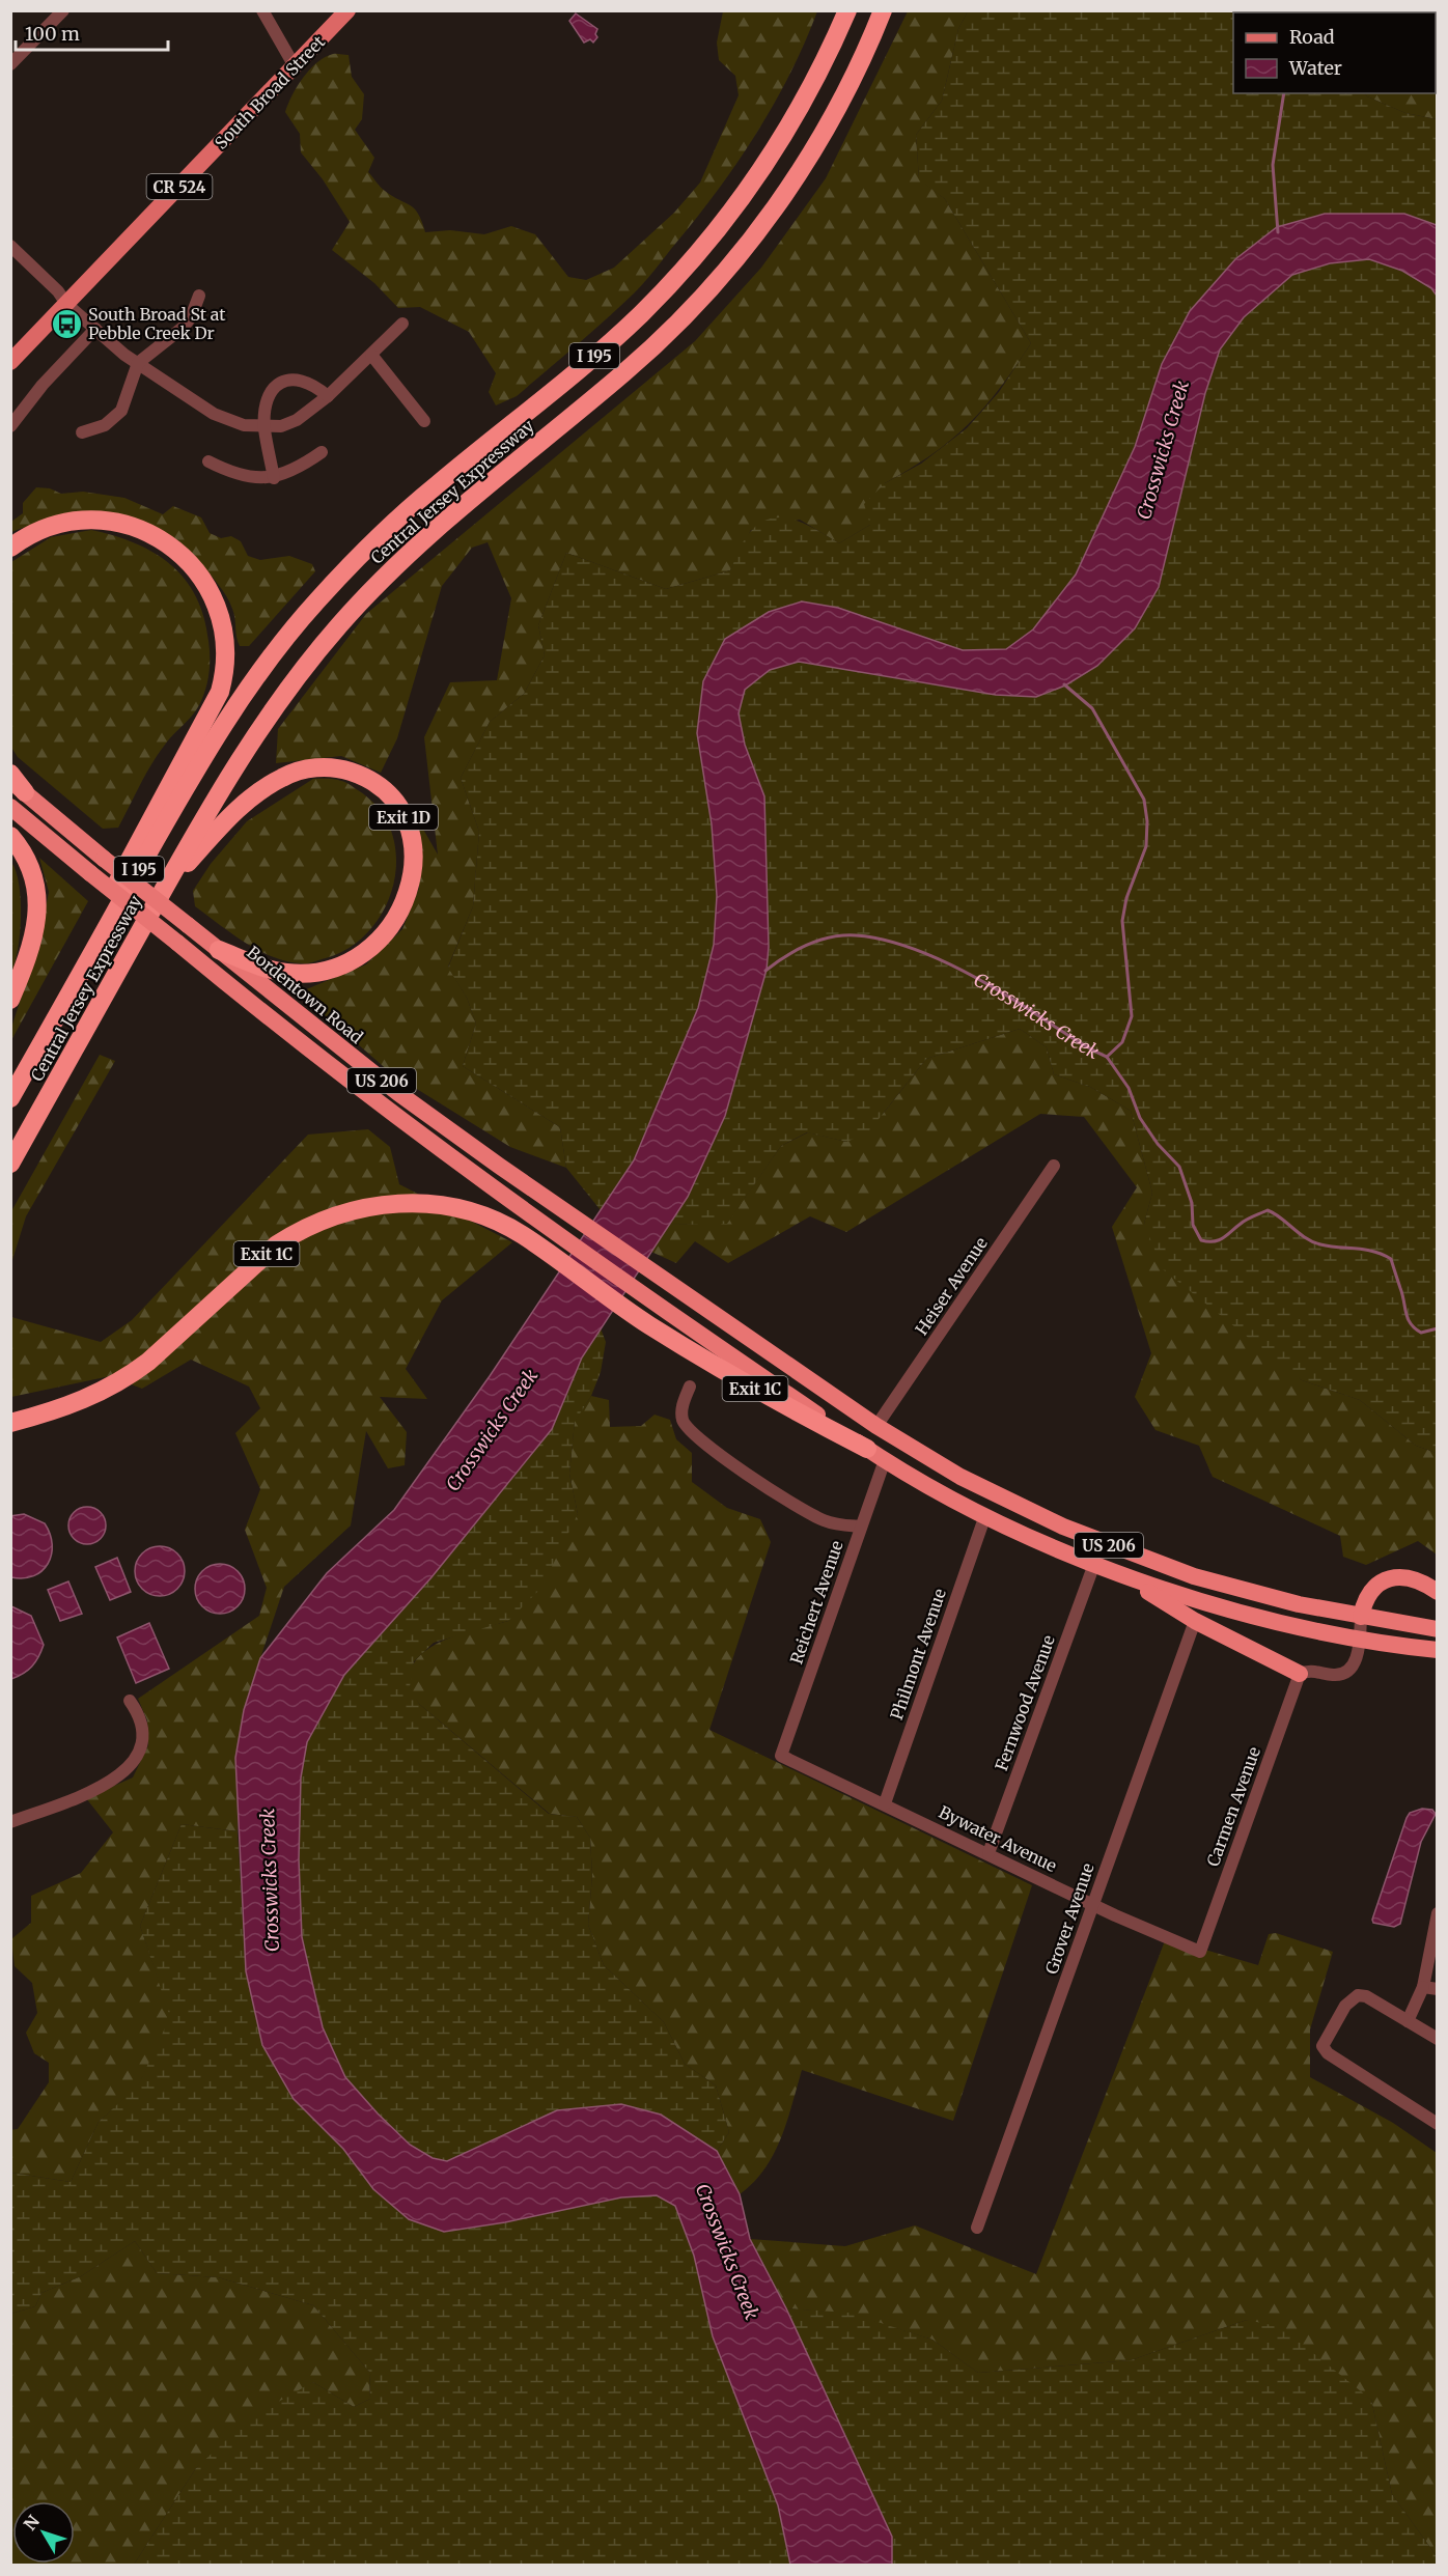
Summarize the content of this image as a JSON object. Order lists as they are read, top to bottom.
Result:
{
  "streets": {
    "highway": [
      "I 195",
      "Central Jersey Expressway",
      "Exit 1D",
      "Bordentown Road",
      "US 206",
      "Exit 1C"
    ],
    "main road": ["South Broad Street", "CR 524"],
    "street": [
      "Heiser Avenue",
      "Reichert Avenue",
      "Philmont Avenue",
      "Fernwood Avenue",
      "Carmen Avenue",
      "Bywater Avenue",
      "Grover Avenue"
    ]
  },
  "crossings": [
    ["Central Jersey Expressway", "Exit 1D"],
    ["Exit 1D", "Bordentown Road"],
    ["Bordentown Road", "US 206"],
    ["Bordentown Road", "Heiser Avenue"],
    ["US 206", "Exit 1C"],
    ["US 206", "Heiser Avenue"],
    ["US 206", "Reichert Avenue"],
    ["US 206", "Philmont Avenue"],
    ["US 206", "Fernwood Avenue"],
    ["Reichert Avenue", "Bywater Avenue"],
    ["Philmont Avenue", "Bywater Avenue"],
    ["Fernwood Avenue", "Bywater Avenue"],
    ["Carmen Avenue", "Bywater Avenue"],
    ["Bywater Avenue", "Grover Avenue"]
  ],
  "water": ["Crosswicks Creek"],
  "places": {
    "bus stop": ["South Broad St at Pebble Creek Dr"]
  },
  "legend": ["Road", "Water"],
  "scale_bar": "100 m",
  "north": "top left"
}
